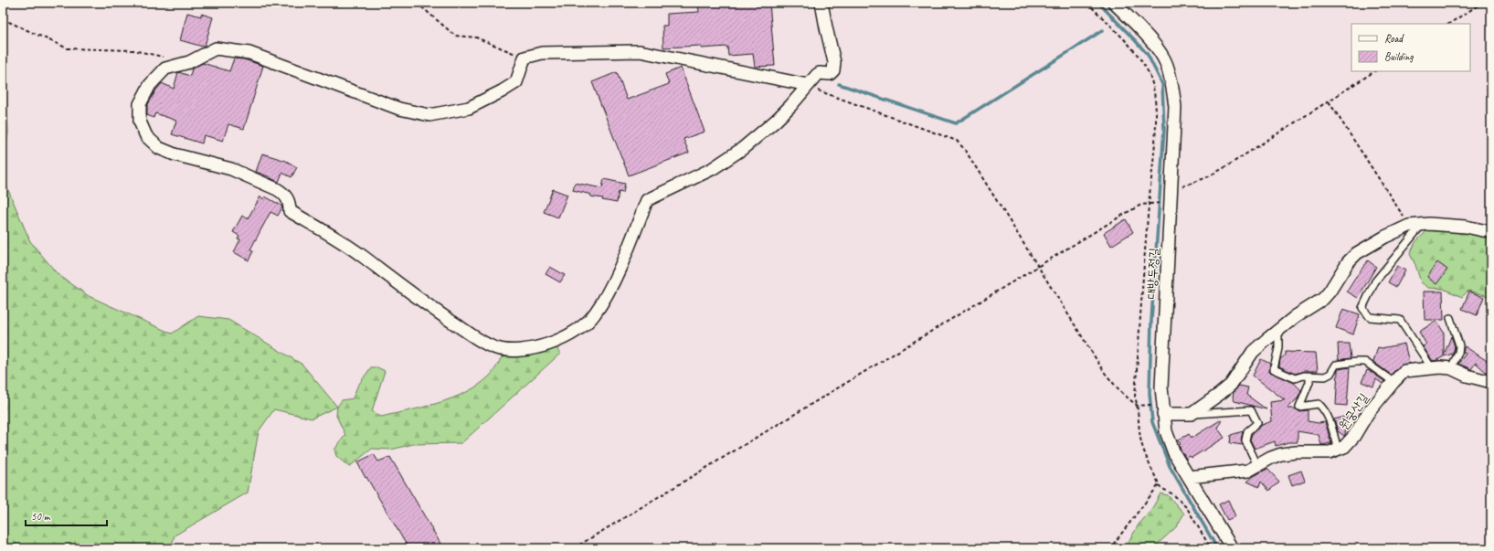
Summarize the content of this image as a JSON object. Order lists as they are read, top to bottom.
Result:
{
  "streets": {
    "street": ["대방두정길", "원궁산길"]
  },
  "crossings": [
    ["대방두정길", "원궁산길"]
  ],
  "legend": ["Road", "Building"],
  "scale_bar": "50 m"
}
